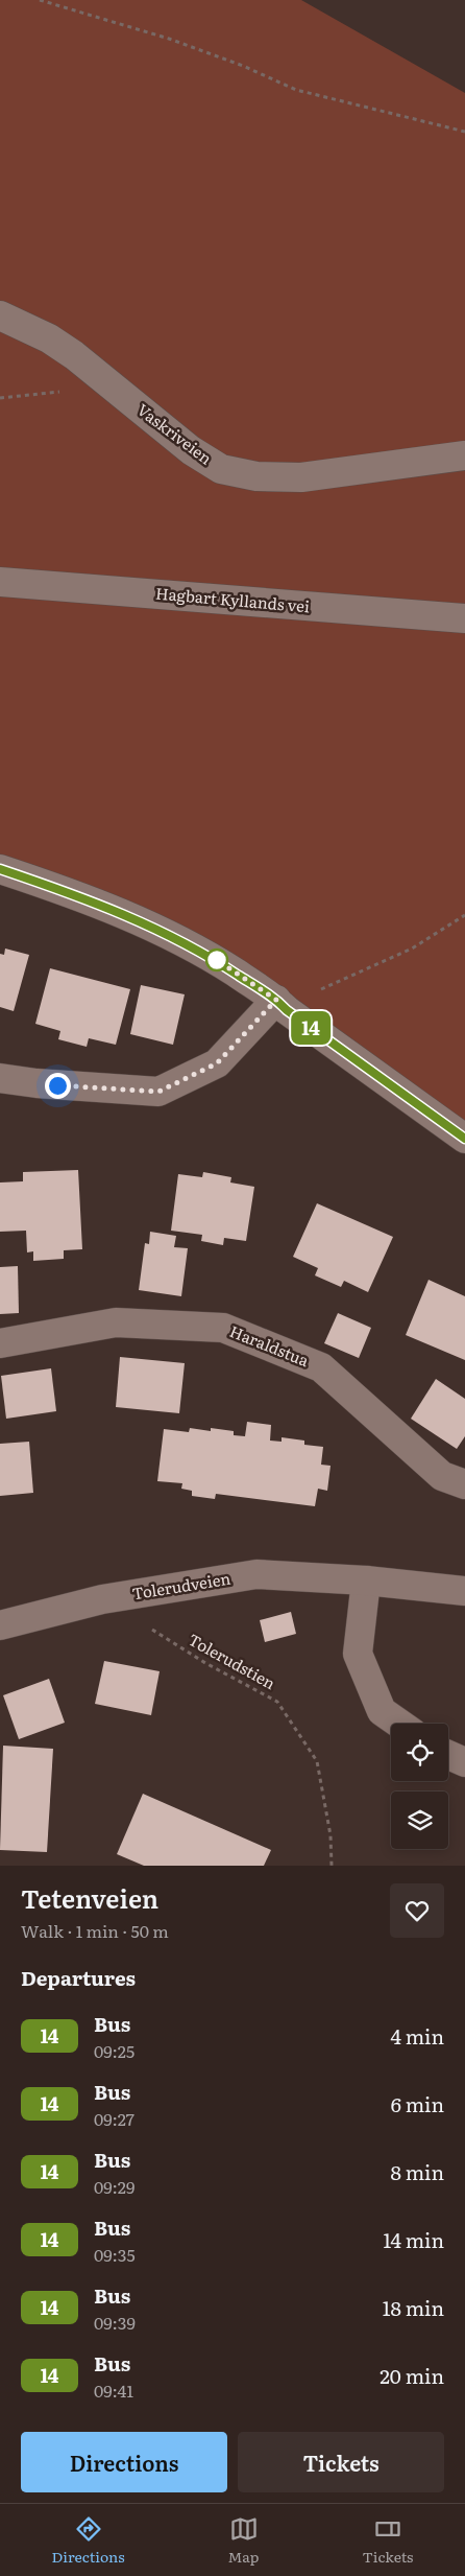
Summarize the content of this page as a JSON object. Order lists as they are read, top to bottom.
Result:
{
  "streets": {
    "street": [
      "Vaskriveien",
      "Hagbart Kyllands vei",
      "Haraldstua",
      "Tolerudveien"
    ],
    "path": ["Tolerudstien"]
  },
  "crossings": [
    ["Tolerudveien", "Tolerudstien"]
  ],
  "lines": ["bus line 14"],
  "page": {
    "on_map": "14",
    "heading": [
      ["Tetenveien", "Walk · 1 min · 50 m"],
      "Departures"
    ],
    "list": [
      {
        "mark": "14",
        "name": "Bus",
        "note": "09:25",
        "value": "4 min"
      },
      {
        "mark": "14",
        "name": "Bus",
        "note": "09:27",
        "value": "6 min"
      },
      {
        "mark": "14",
        "name": "Bus",
        "note": "09:29",
        "value": "8 min"
      },
      {
        "mark": "14",
        "name": "Bus",
        "note": "09:35",
        "value": "14 min"
      },
      {
        "mark": "14",
        "name": "Bus",
        "note": "09:39",
        "value": "18 min"
      },
      {
        "mark": "14",
        "name": "Bus",
        "note": "09:41",
        "value": "20 min"
      }
    ],
    "buttons": ["Directions", "Tickets"],
    "tabs": ["Directions", "Map", "Tickets"]
  }
}
